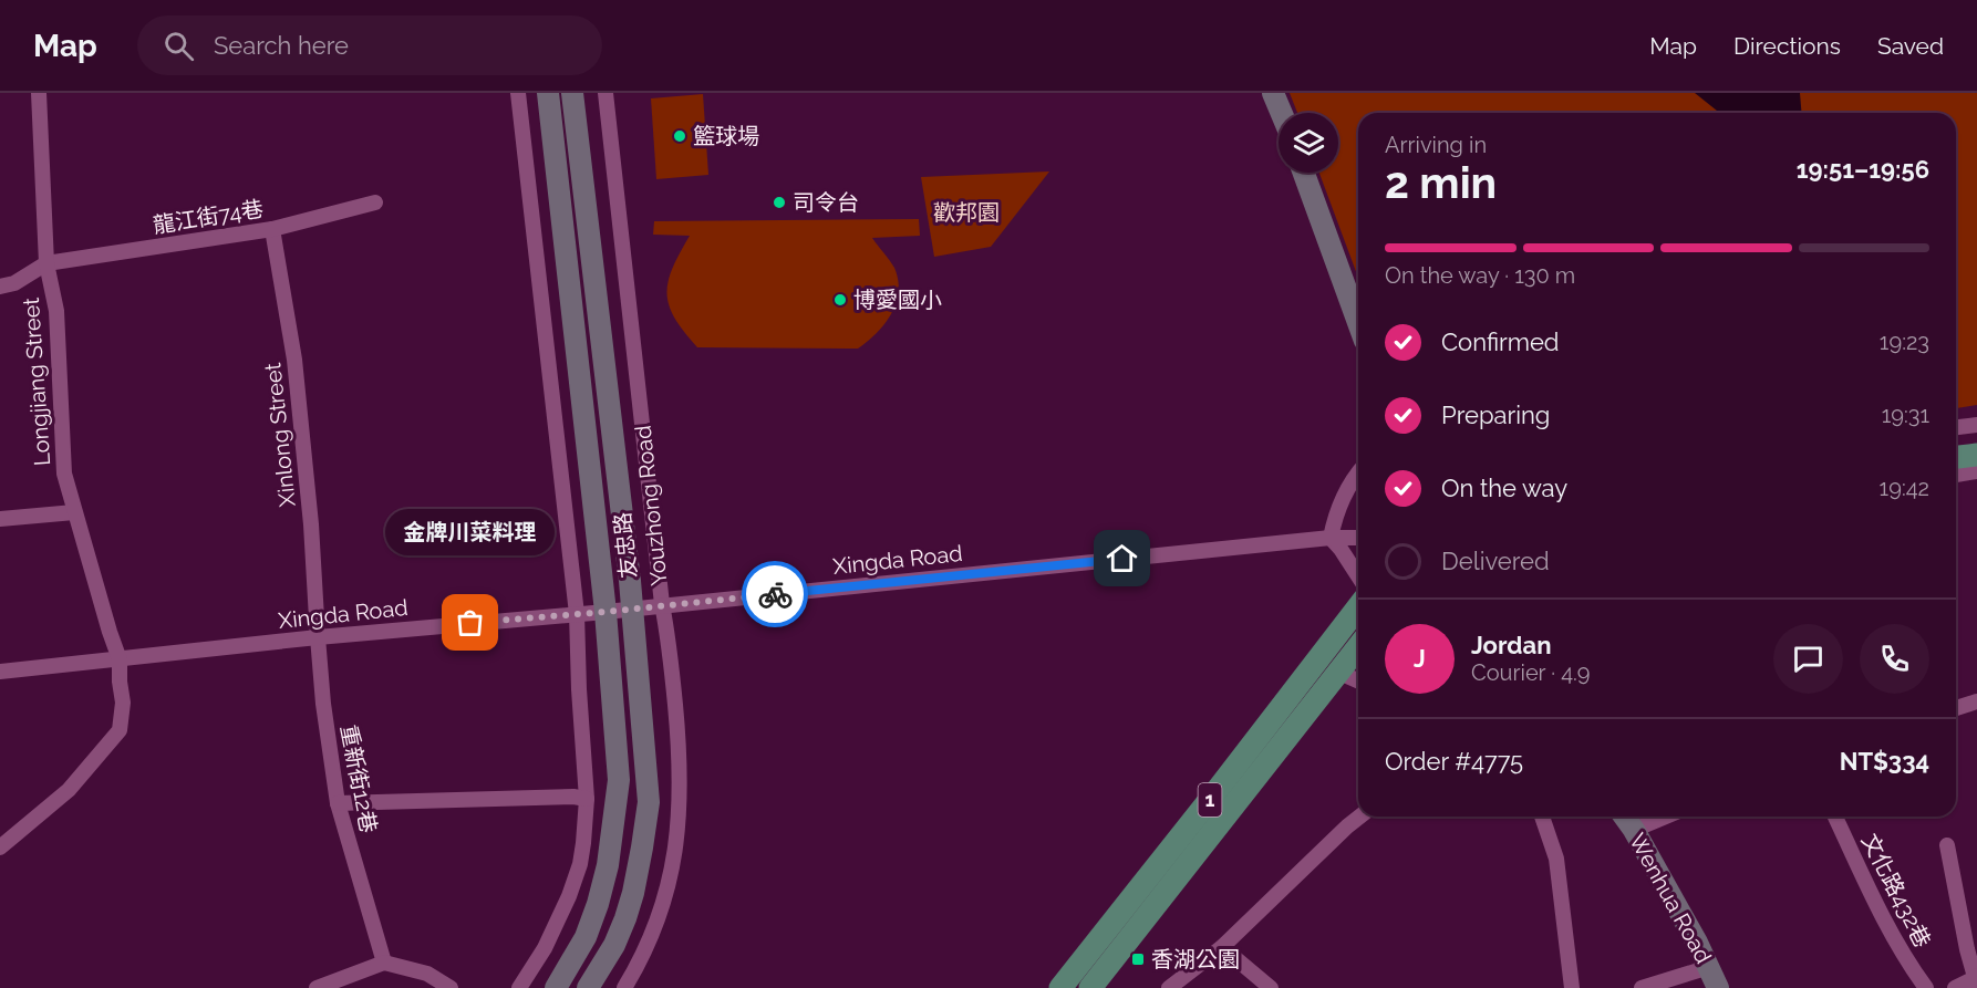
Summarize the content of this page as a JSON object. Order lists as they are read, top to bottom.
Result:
{
  "streets": {
    "main road": ["1"],
    "street": [
      "龍江街74巷",
      "Longjiang Street",
      "Xinlong Street",
      "Youzhong Road",
      "友忠路",
      "Xingda Road",
      "重新街12巷",
      "文化路432巷",
      "Wenhua Road"
    ]
  },
  "crossings": [
    ["龍江街74巷", "Longjiang Street"],
    ["龍江街74巷", "Xinlong Street"],
    ["Longjiang Street", "Xingda Road"],
    ["Xinlong Street", "Xingda Road"],
    ["Xinlong Street", "重新街12巷"],
    ["Youzhong Road", "Xingda Road"],
    ["友忠路", "Xingda Road"],
    ["Xingda Road", "重新街12巷"]
  ],
  "parks": ["歡邦園"],
  "places": {
    "other": [
      "籃球場",
      "司令台",
      "博愛國小",
      "金牌川菜料理"
    ],
    "transit": ["香湖公園"]
  },
  "page": {
    "header": "Map",
    "search": "Search here",
    "nav": ["Map", "Directions", "Saved"],
    "heading": ["2 min", "Arriving in", "19:51–19:56"],
    "panel": [
      "Jordan",
      "Courier · 4.9",
      "Order #4775",
      "NT$334"
    ],
    "bar": "On the way · 130 m",
    "list": [
      ["Confirmed", "19:23"],
      ["Preparing", "19:31"],
      ["On the way", "19:42"],
      "Delivered"
    ],
    "bubble": "金牌川菜料理",
    "round": "J"
  }
}
